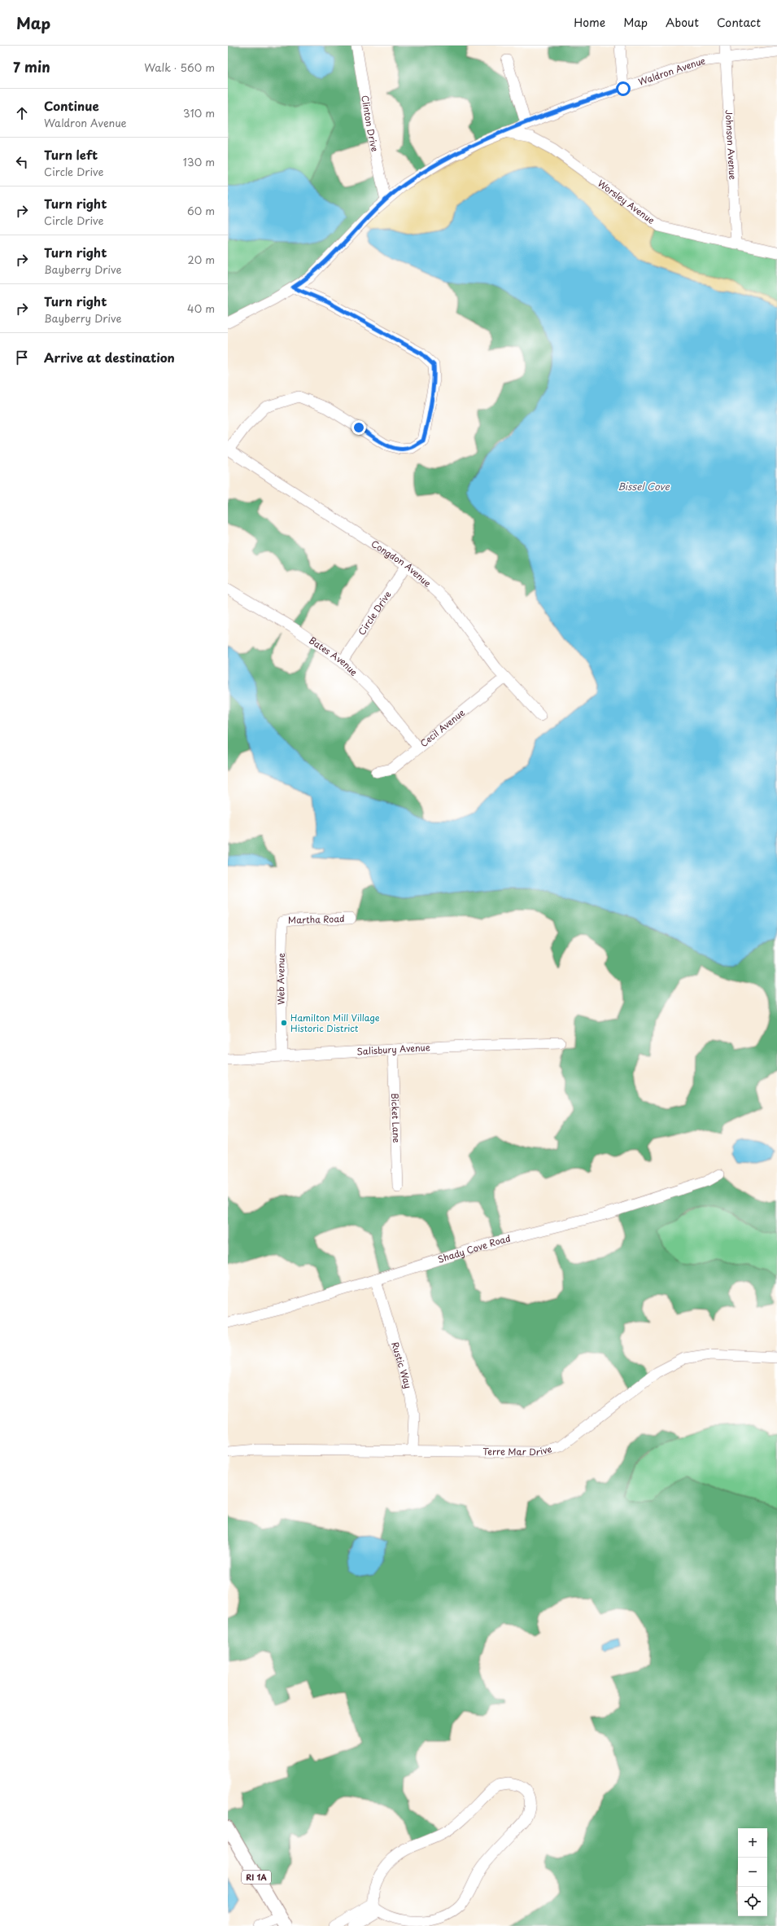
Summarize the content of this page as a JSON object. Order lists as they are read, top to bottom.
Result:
{
  "streets": {
    "main road": ["RI 1A"],
    "street": [
      "Waldron Avenue",
      "Clinton Drive",
      "Johnson Avenue",
      "Worsley Avenue",
      "Congdon Avenue",
      "Circle Drive",
      "Bates Avenue",
      "Cecil Avenue",
      "Martha Road",
      "Web Avenue",
      "Salisbury Avenue",
      "Bicket Lane",
      "Shady Cove Road",
      "Rustic Way",
      "Terre Mar Drive"
    ]
  },
  "crossings": [
    ["Waldron Avenue", "Clinton Drive"],
    ["Waldron Avenue", "Johnson Avenue"],
    ["Waldron Avenue", "Worsley Avenue"],
    ["Johnson Avenue", "Worsley Avenue"],
    ["Congdon Avenue", "Circle Drive"],
    ["Congdon Avenue", "Cecil Avenue"],
    ["Circle Drive", "Bates Avenue"],
    ["Bates Avenue", "Cecil Avenue"],
    ["Martha Road", "Web Avenue"],
    ["Web Avenue", "Salisbury Avenue"],
    ["Salisbury Avenue", "Bicket Lane"],
    ["Shady Cove Road", "Rustic Way"],
    ["Rustic Way", "Terre Mar Drive"]
  ],
  "water": ["Bissel Cove"],
  "places": ["Hamilton Mill Village Historic District"],
  "page": {
    "header": "Map",
    "nav": [
      "Home",
      "Map",
      "About",
      "Contact"
    ],
    "heading": ["7 min", "Walk · 560 m"],
    "list": [
      ["Continue", "Waldron Avenue", "310 m"],
      ["Turn left", "Circle Drive", "130 m"],
      ["Turn right", "Circle Drive", "60 m"],
      ["Turn right", "Bayberry Drive", "20 m"],
      ["Turn right", "Bayberry Drive", "40 m"],
      "Arrive at destination"
    ],
    "map_buttons": ["+", "−"]
  }
}
